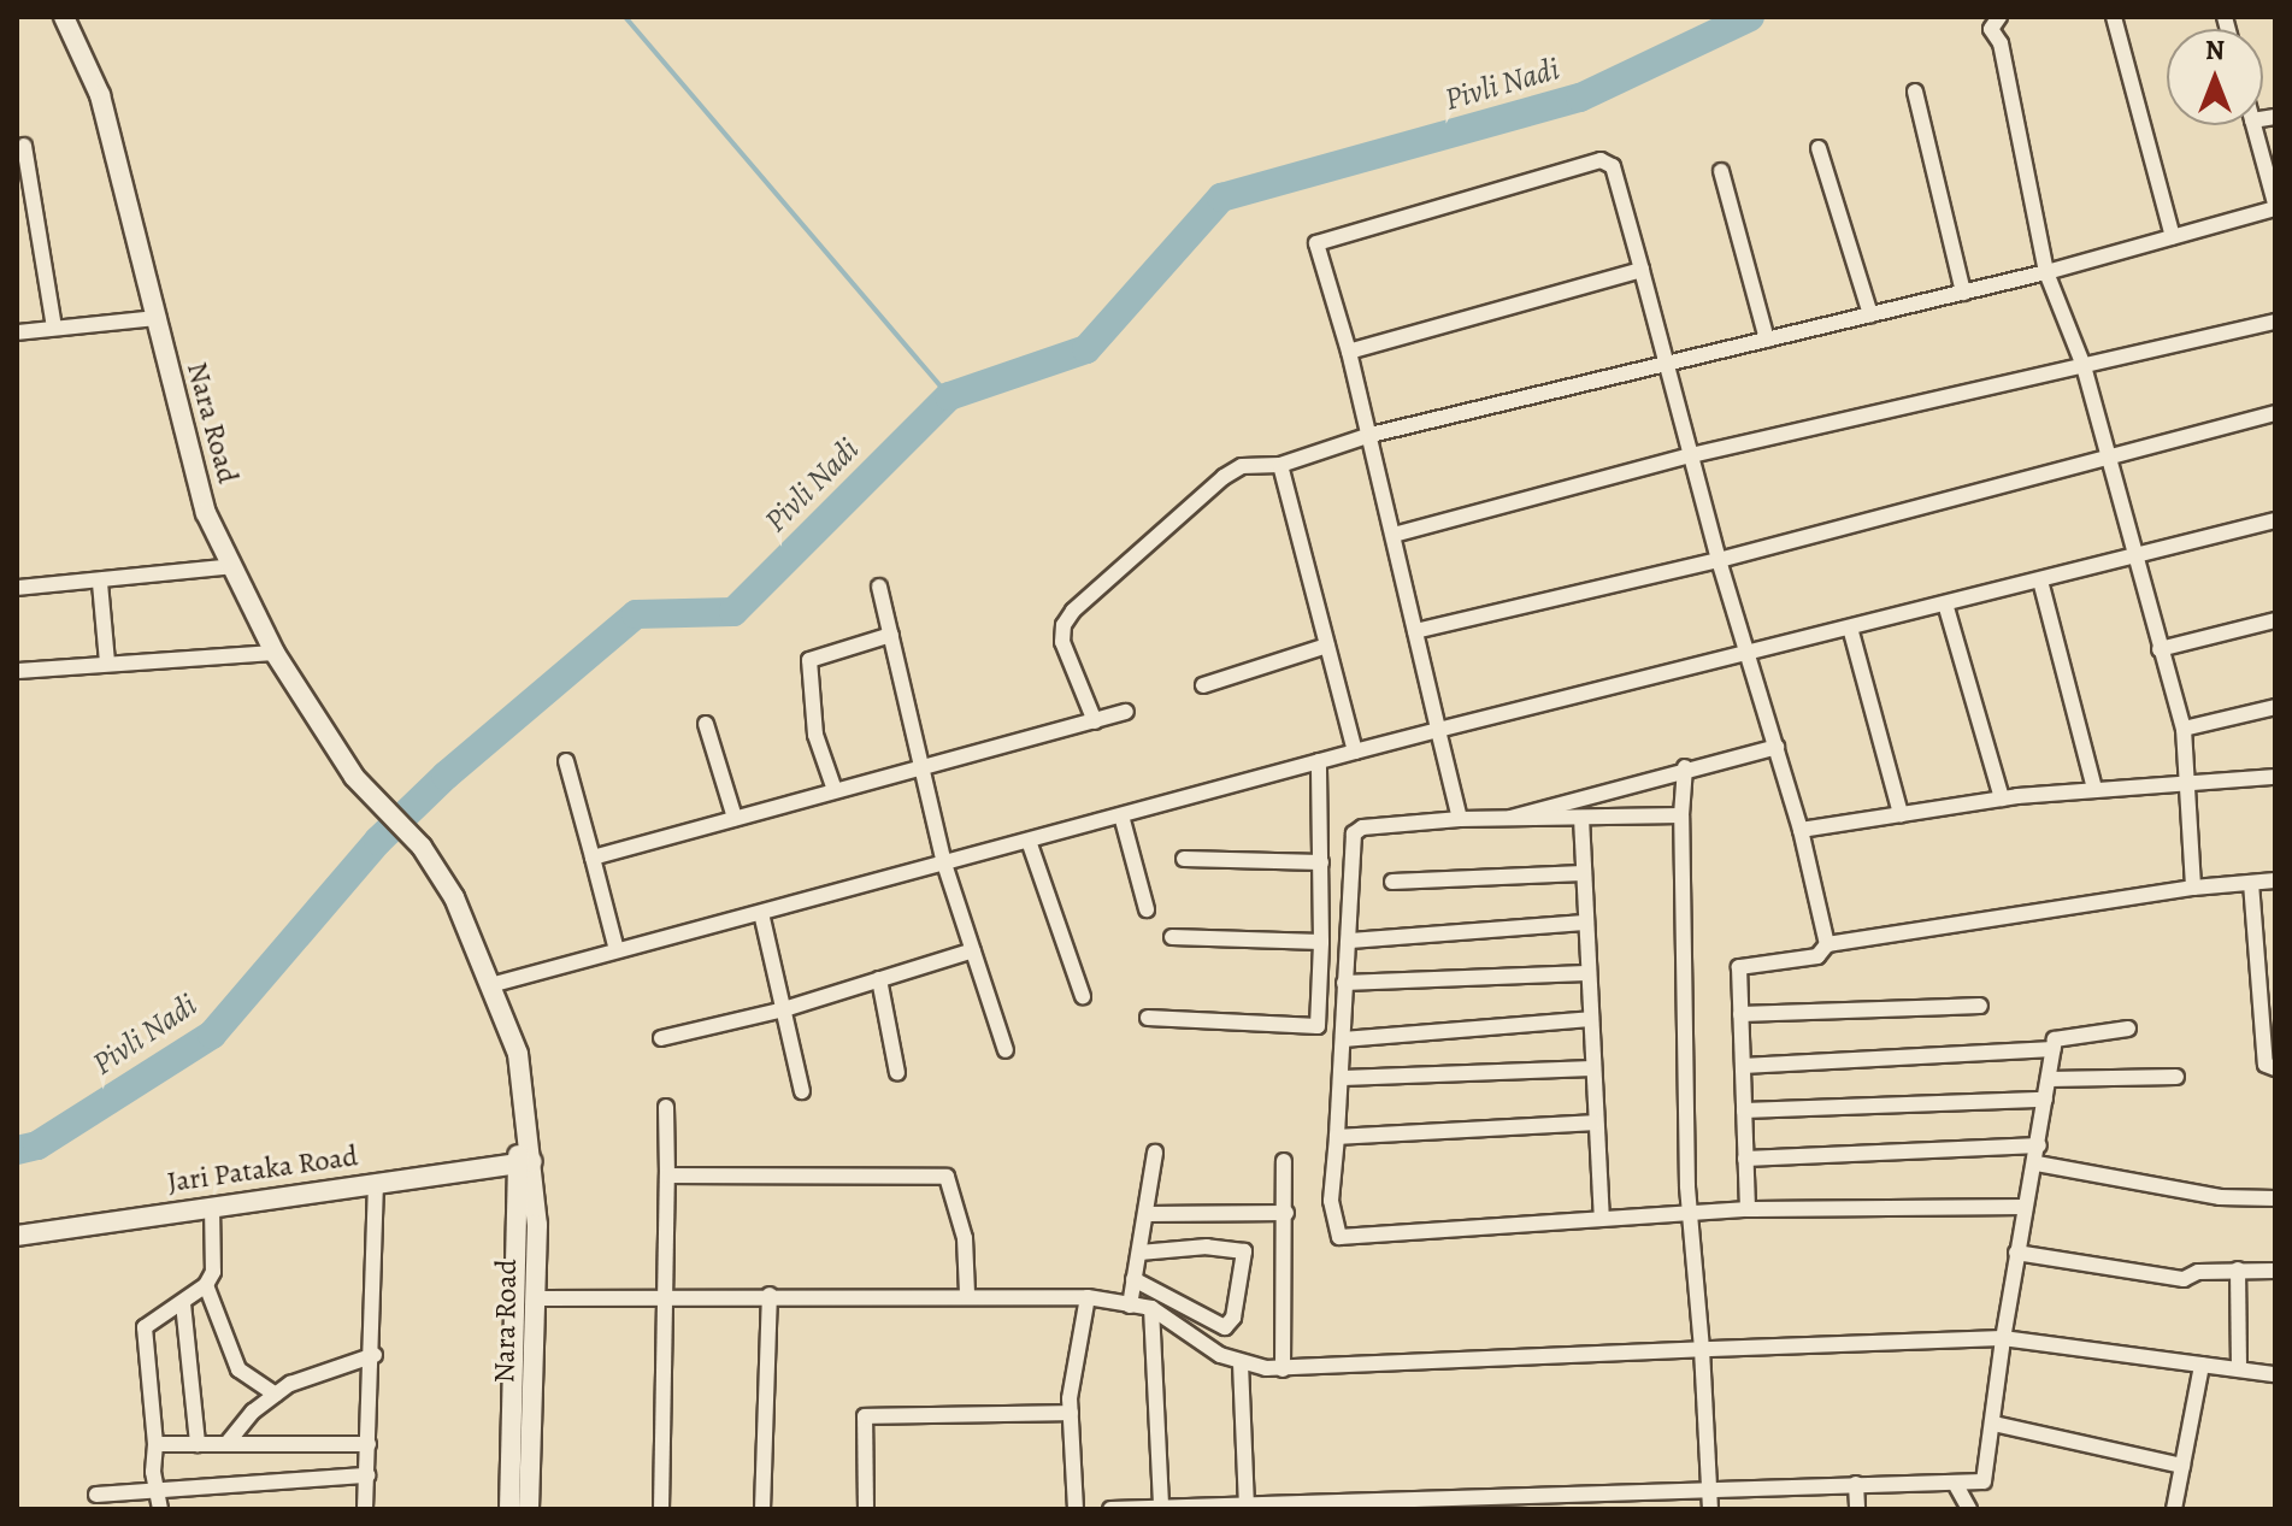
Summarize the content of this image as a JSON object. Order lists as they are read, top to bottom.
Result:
{
  "streets": {
    "main road": ["Nara Road", "Jari Pataka Road"]
  },
  "crossings": [
    ["Nara Road", "Jari Pataka Road"]
  ],
  "water": ["Pivli Nadi"],
  "north": "top"
}
